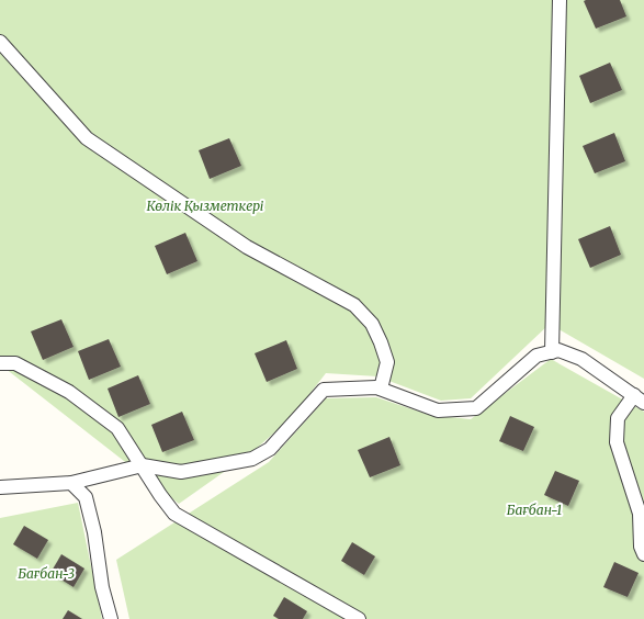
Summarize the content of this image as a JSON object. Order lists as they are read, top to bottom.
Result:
{
  "parks": ["Көлік Қызметкері", "Бағбан-1", "Бағбан-3"]
}
